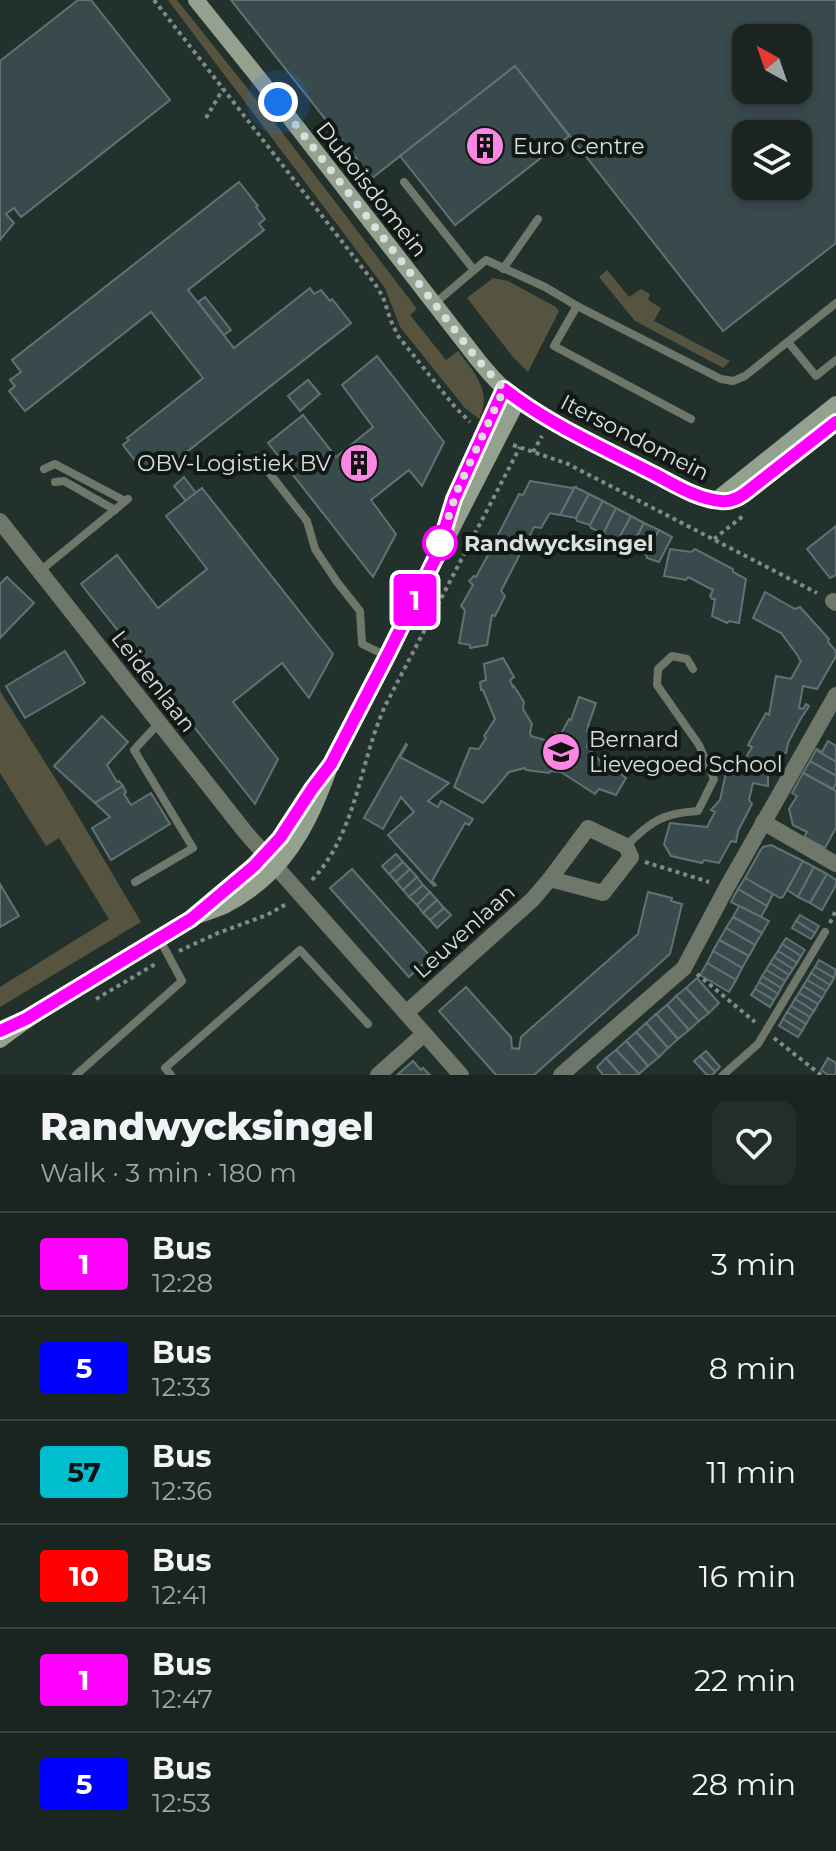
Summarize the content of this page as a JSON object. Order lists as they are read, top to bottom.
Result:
{
  "streets": {
    "street": [
      "Duboisdomein",
      "Itersondomein",
      "Leidenlaan",
      "Leuvenlaan"
    ]
  },
  "crossings": [
    ["Duboisdomein", "Itersondomein"]
  ],
  "places": {
    "building": ["Euro Centre", "OBV-Logistiek BV"],
    "other": ["Randwycksingel"],
    "school or university": ["Bernard Lievegoed School"]
  },
  "lines": ["bus line 1"],
  "north": "top left",
  "page": {
    "on_map": "1",
    "heading": ["Randwycksingel", "Walk · 3 min · 180 m"],
    "list": [
      {
        "mark": "1",
        "name": "Bus",
        "note": "12:28",
        "value": "3 min"
      },
      {
        "mark": "5",
        "name": "Bus",
        "note": "12:33",
        "value": "8 min"
      },
      {
        "mark": "57",
        "name": "Bus",
        "note": "12:36",
        "value": "11 min"
      },
      {
        "mark": "10",
        "name": "Bus",
        "note": "12:41",
        "value": "16 min"
      },
      {
        "mark": "1",
        "name": "Bus",
        "note": "12:47",
        "value": "22 min"
      },
      {
        "mark": "5",
        "name": "Bus",
        "note": "12:53",
        "value": "28 min"
      }
    ]
  }
}
